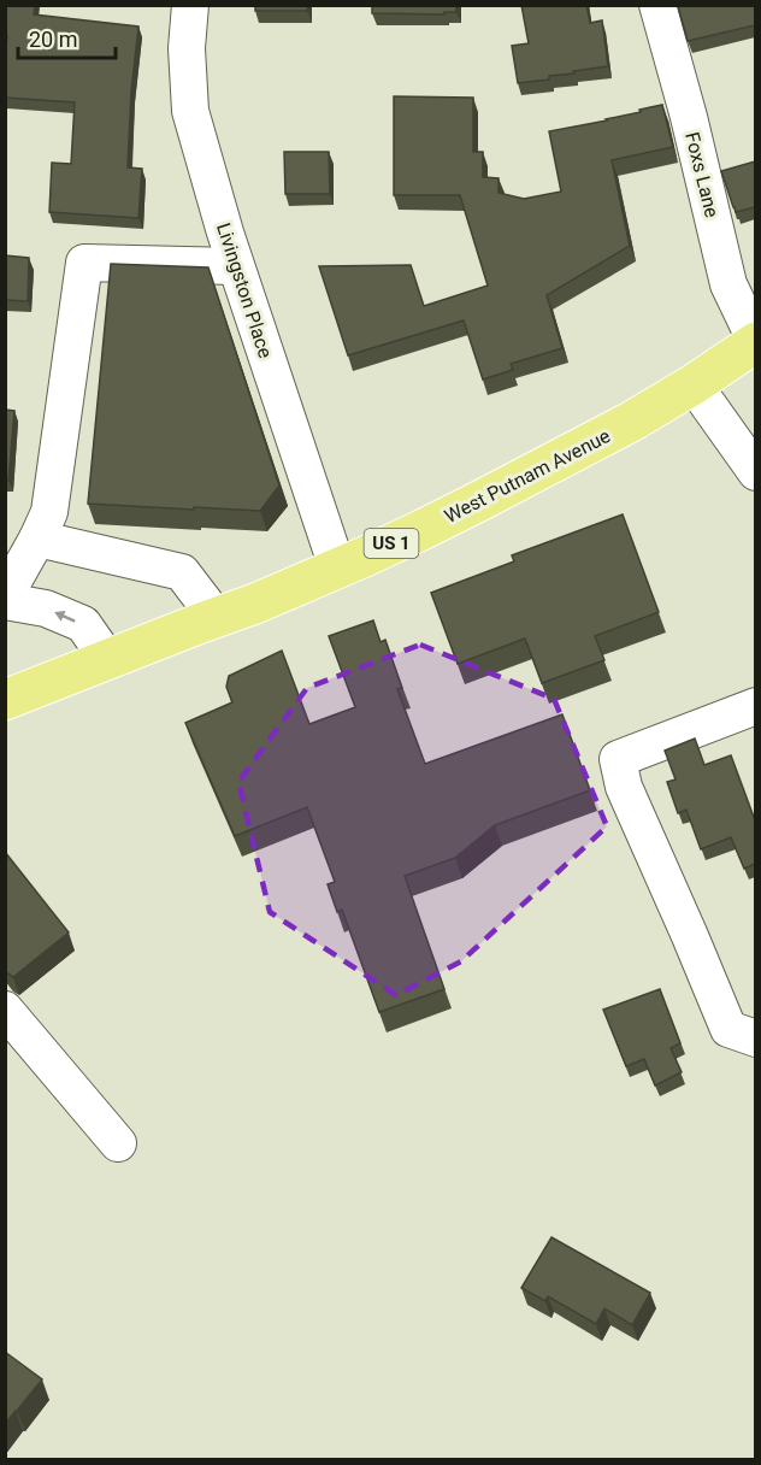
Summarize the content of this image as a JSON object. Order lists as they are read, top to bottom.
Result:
{
  "streets": {
    "main road": ["West Putnam Avenue", "US 1"],
    "street": ["Foxs Lane", "Livingston Place"]
  },
  "crossings": [
    ["Foxs Lane", "West Putnam Avenue"],
    ["Livingston Place", "West Putnam Avenue"]
  ],
  "scale_bar": "20 m"
}
